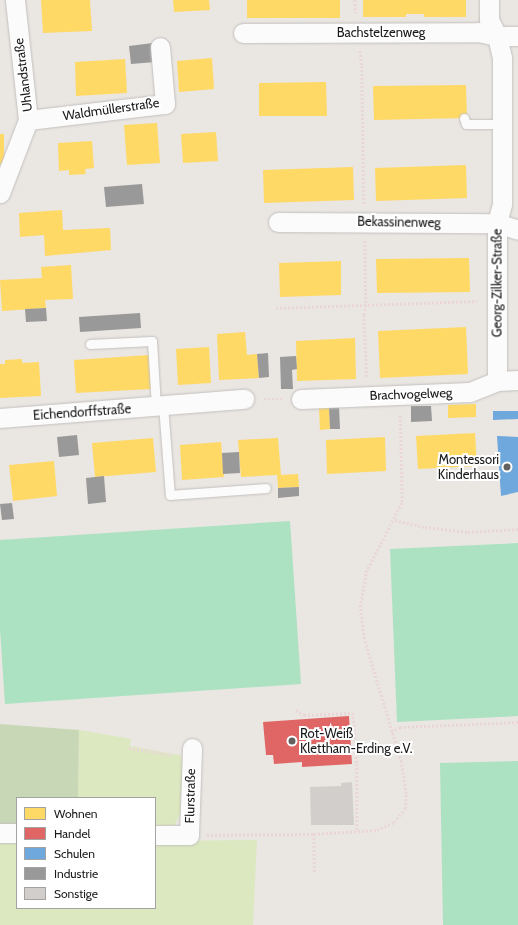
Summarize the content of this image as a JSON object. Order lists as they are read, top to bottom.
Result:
{
  "streets": {
    "street": [
      "Bachstelzenweg",
      "Uhlandstraße",
      "Waldmüllerstraße",
      "Bekassinenweg",
      "Georg-Zilker-Straße",
      "Brachvogelweg",
      "Eichendorffstraße",
      "Flurstraße"
    ]
  },
  "crossings": [
    ["Bachstelzenweg", "Georg-Zilker-Straße"],
    ["Uhlandstraße", "Waldmüllerstraße"],
    ["Bekassinenweg", "Georg-Zilker-Straße"],
    ["Georg-Zilker-Straße", "Brachvogelweg"]
  ],
  "places": ["Montessori Kinderhaus", "Rot-Weiß Klettham-Erding e.V."],
  "legend": [
    "Wohnen",
    "Handel",
    "Schulen",
    "Industrie",
    "Sonstige"
  ]
}
